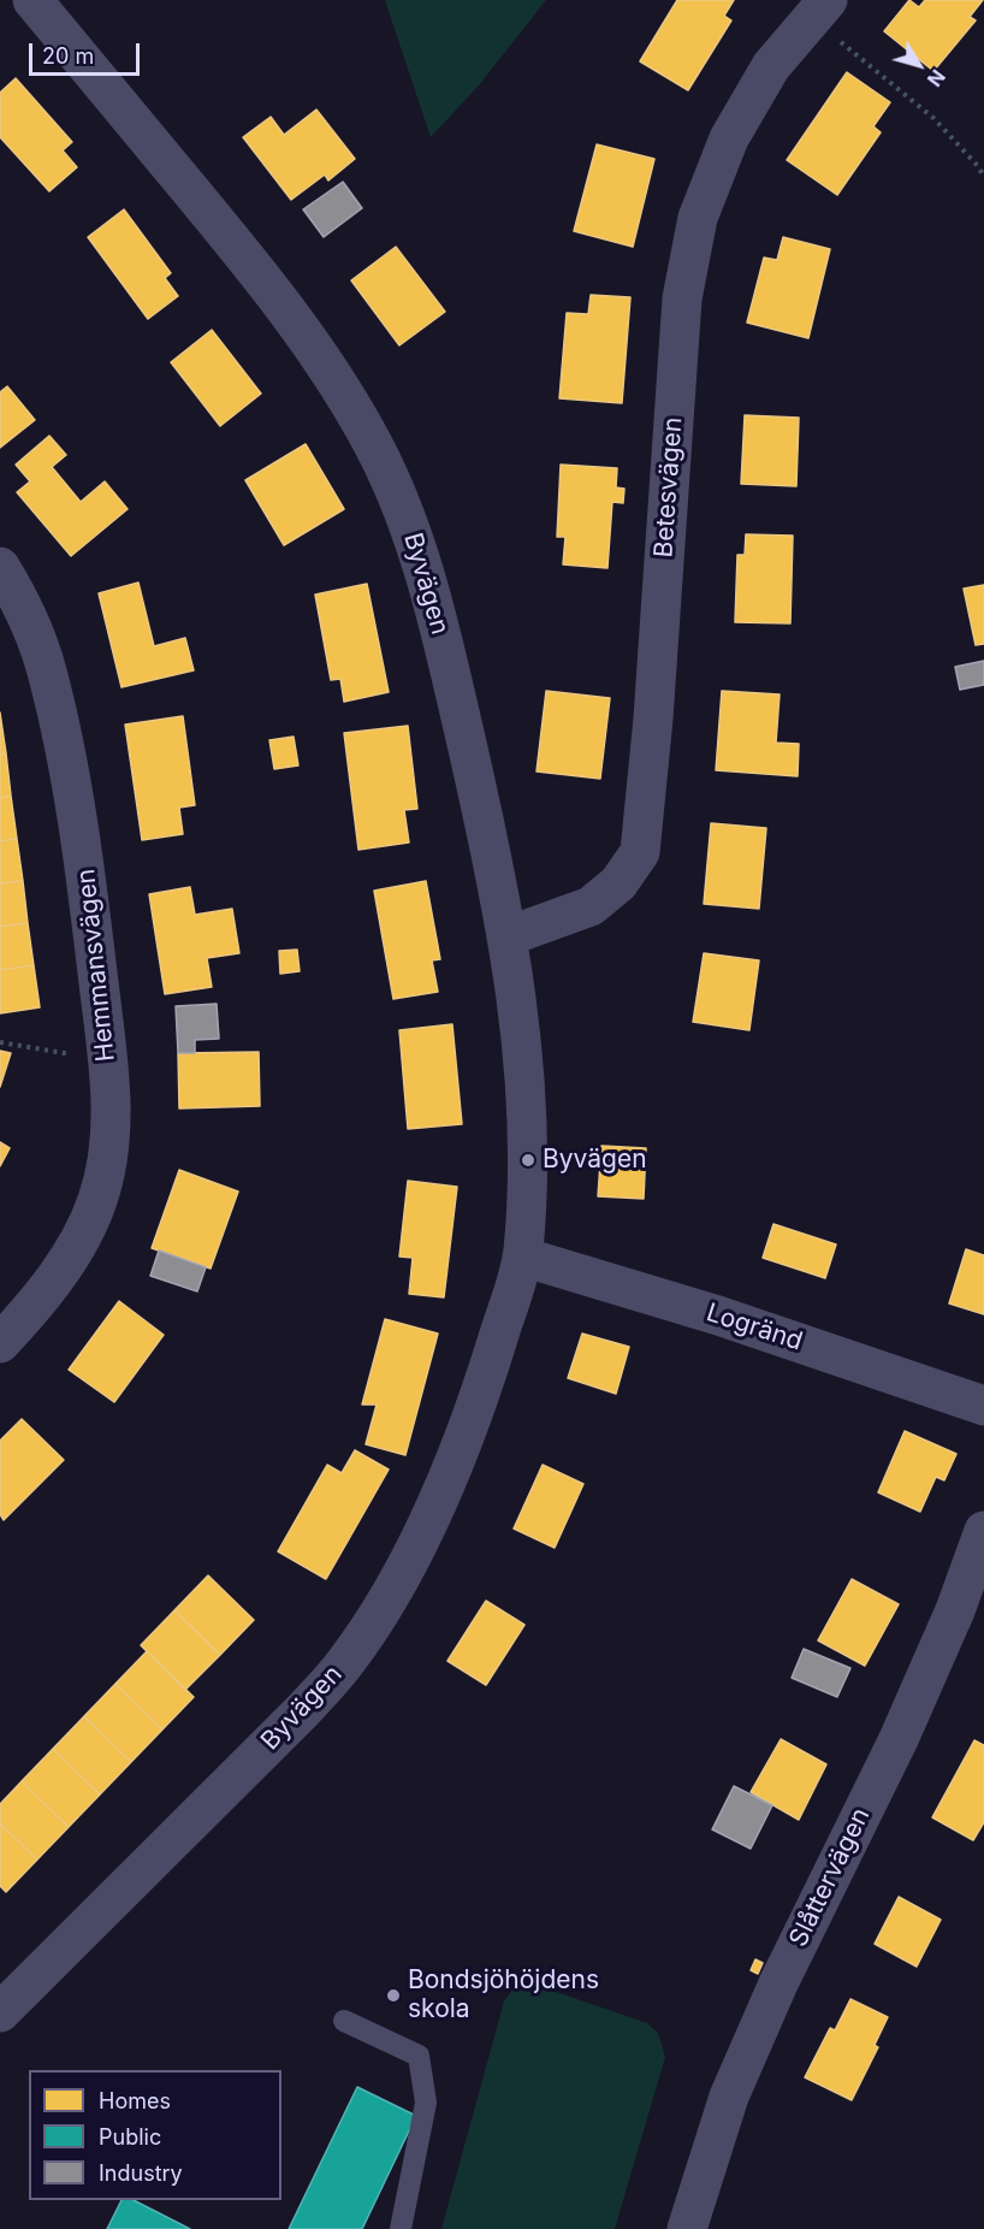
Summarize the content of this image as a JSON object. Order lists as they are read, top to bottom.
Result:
{
  "streets": {
    "street": [
      "Betesvägen",
      "Byvägen",
      "Hemmansvägen",
      "Logränd",
      "Slåttervägen"
    ]
  },
  "crossings": [
    ["Betesvägen", "Byvägen"],
    ["Byvägen", "Logränd"]
  ],
  "places": ["Byvägen", "Bondsjöhöjdens skola"],
  "legend": ["Homes", "Public", "Industry"],
  "scale_bar": "20 m",
  "north": "bottom right"
}
